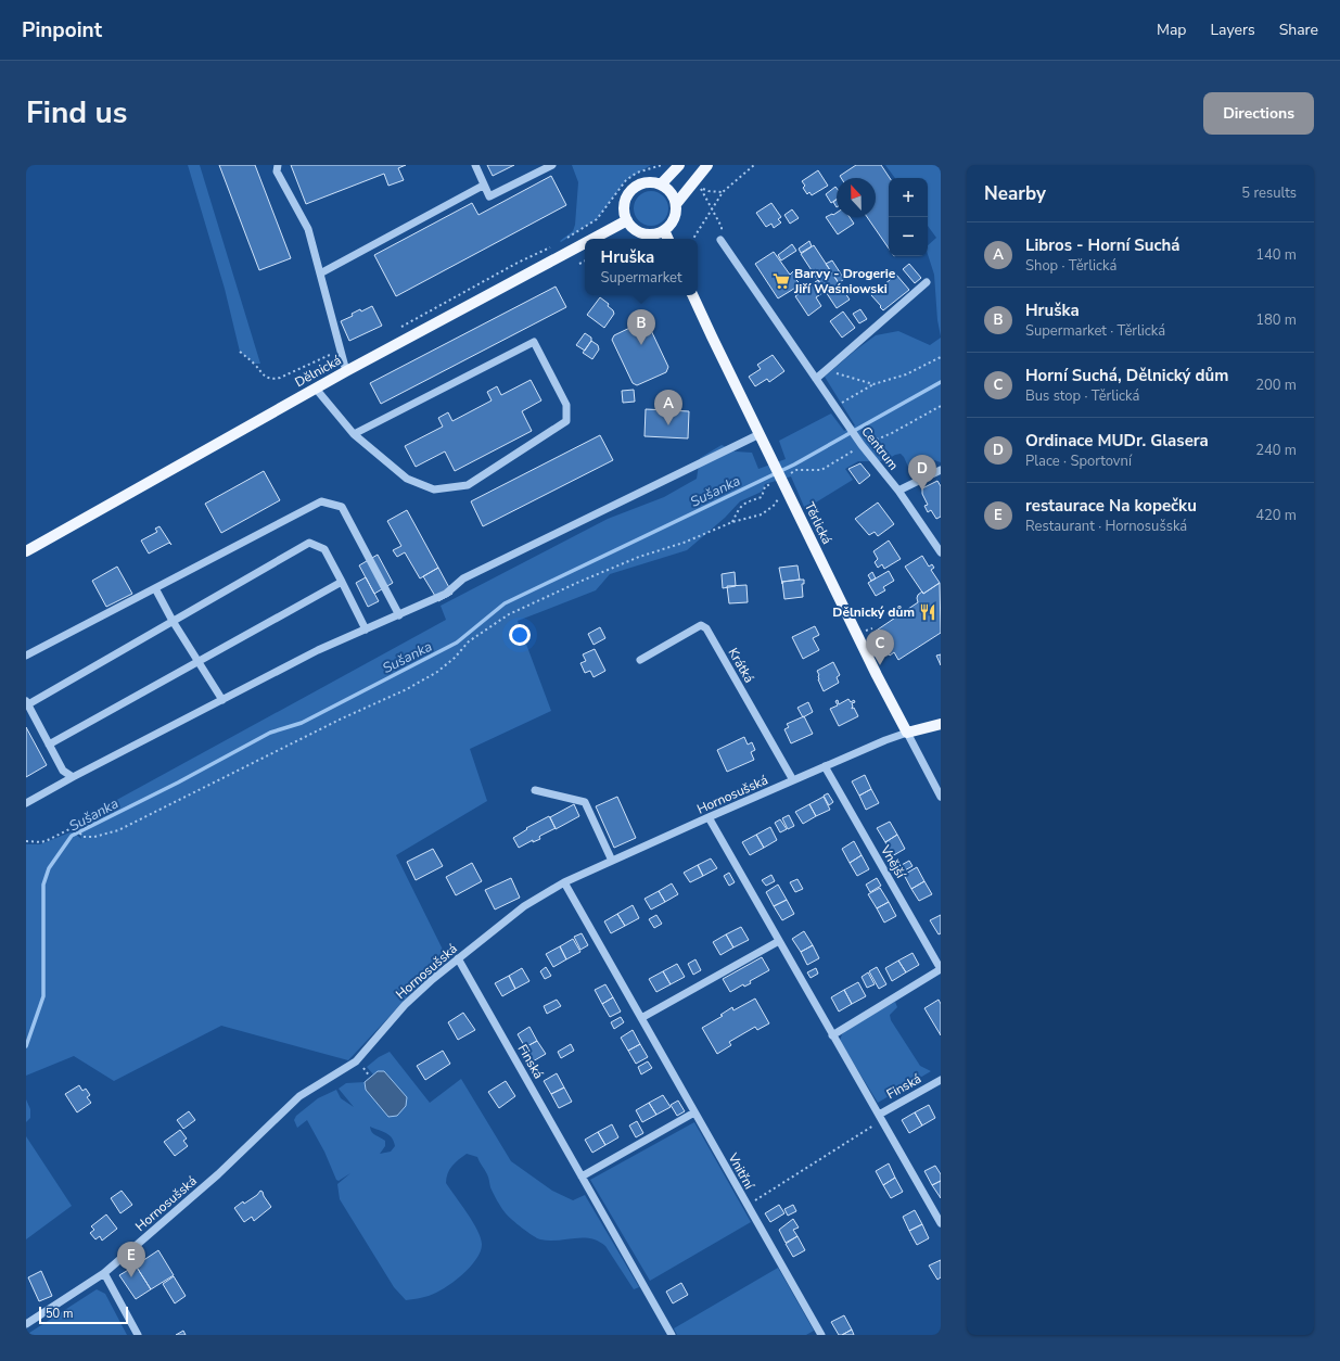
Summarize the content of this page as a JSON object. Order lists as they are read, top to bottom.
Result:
{
  "streets": {
    "main road": ["Dělnická", "Těrlická"],
    "street": [
      "Centrum",
      "Krátká",
      "Hornosušská",
      "Vnější",
      "Finská",
      "Vnitřní"
    ]
  },
  "crossings": [
    ["Těrlická", "Hornosušská"],
    ["Krátká", "Hornosušská"],
    ["Hornosušská", "Vnější"],
    ["Hornosušská", "Finská"],
    ["Hornosušská", "Vnitřní"]
  ],
  "water": ["Sušanka"],
  "places": {
    "supermarket": ["Barvy - Drogerie Jiří Waśniowski"],
    "restaurant": ["Dělnický dům"]
  },
  "scale_bar": "50 m",
  "north": "top",
  "page": {
    "header": "Pinpoint",
    "nav": ["Map", "Layers", "Share"],
    "title": "Find us",
    "buttons": "Directions",
    "heading": ["Nearby", "5 results"],
    "map_buttons": ["+", "−"],
    "list": [
      {
        "mark": "A",
        "name": "Libros - Horní Suchá",
        "note": "Shop · Těrlická",
        "value": "140 m"
      },
      {
        "mark": "B",
        "name": "Hruška",
        "note": "Supermarket · Těrlická",
        "value": "180 m"
      },
      {
        "mark": "C",
        "name": "Horní Suchá, Dělnický dům",
        "note": "Bus stop · Těrlická",
        "value": "200 m"
      },
      {
        "mark": "D",
        "name": "Ordinace MUDr. Glasera",
        "note": "Place · Sportovní",
        "value": "240 m"
      },
      {
        "mark": "E",
        "name": "restaurace Na kopečku",
        "note": "Restaurant · Hornosušská",
        "value": "420 m"
      }
    ],
    "popup": ["Hruška", "Supermarket"],
    "pins": [
      "B",
      "A",
      "D",
      "C",
      "E"
    ],
    "scale": "50 m"
  }
}
